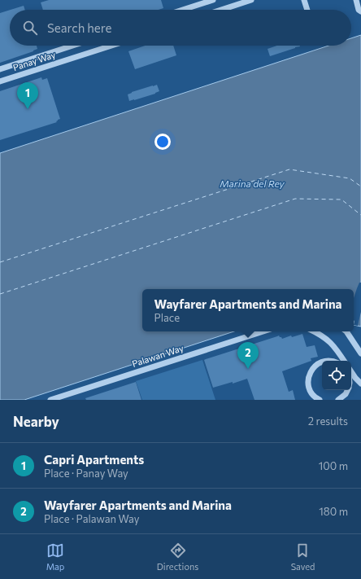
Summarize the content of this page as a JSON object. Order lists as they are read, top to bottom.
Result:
{
  "streets": {
    "street": ["Panay Way", "Palawan Way"]
  },
  "water": ["Marina del Rey"],
  "page": {
    "search": "Search here",
    "pins": ["1", "2"],
    "popup": ["Wayfarer Apartments and Marina", "Place"],
    "heading": ["Nearby", "2 results"],
    "list": [
      {
        "mark": "1",
        "name": "Capri Apartments",
        "note": "Place · Panay Way",
        "value": "100 m"
      },
      {
        "mark": "2",
        "name": "Wayfarer Apartments and Marina",
        "note": "Place · Palawan Way",
        "value": "180 m"
      }
    ],
    "nav": ["Map", "Directions", "Saved"]
  }
}
